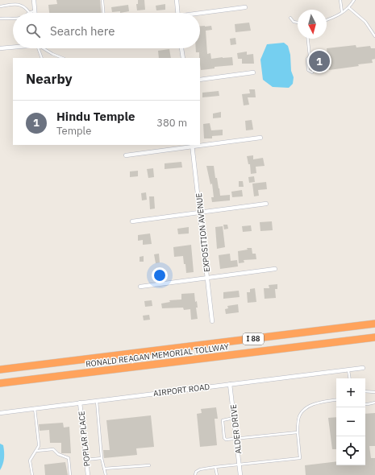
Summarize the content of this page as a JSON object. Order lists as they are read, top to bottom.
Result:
{
  "streets": {
    "highway": ["I 88", "RONALD REAGAN MEMORIAL TOLLWAY"],
    "street": [
      "EXPOSITION AVENUE",
      "AIRPORT ROAD",
      "ALDER DRIVE",
      "POPLAR PLACE"
    ]
  },
  "crossings": [
    ["AIRPORT ROAD", "ALDER DRIVE"],
    ["AIRPORT ROAD", "POPLAR PLACE"]
  ],
  "north": "bottom",
  "page": {
    "search": "Search here",
    "pins": "1",
    "heading": "Nearby",
    "list": [
      {
        "mark": "1",
        "name": "Hindu Temple",
        "note": "Temple",
        "value": "380 m"
      }
    ],
    "map_buttons": ["+", "−"]
  }
}
